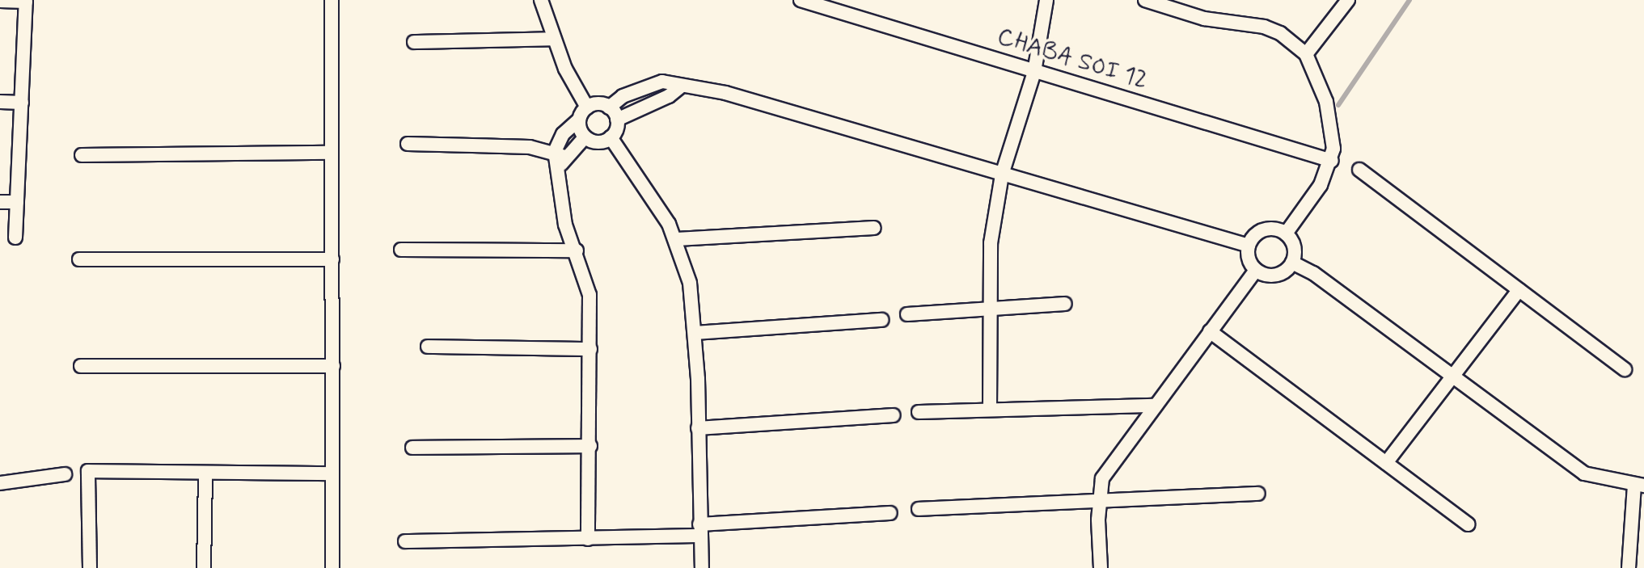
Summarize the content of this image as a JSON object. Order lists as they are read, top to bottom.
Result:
{
  "streets": {
    "street": ["CHABA SOI 12"]
  }
}
